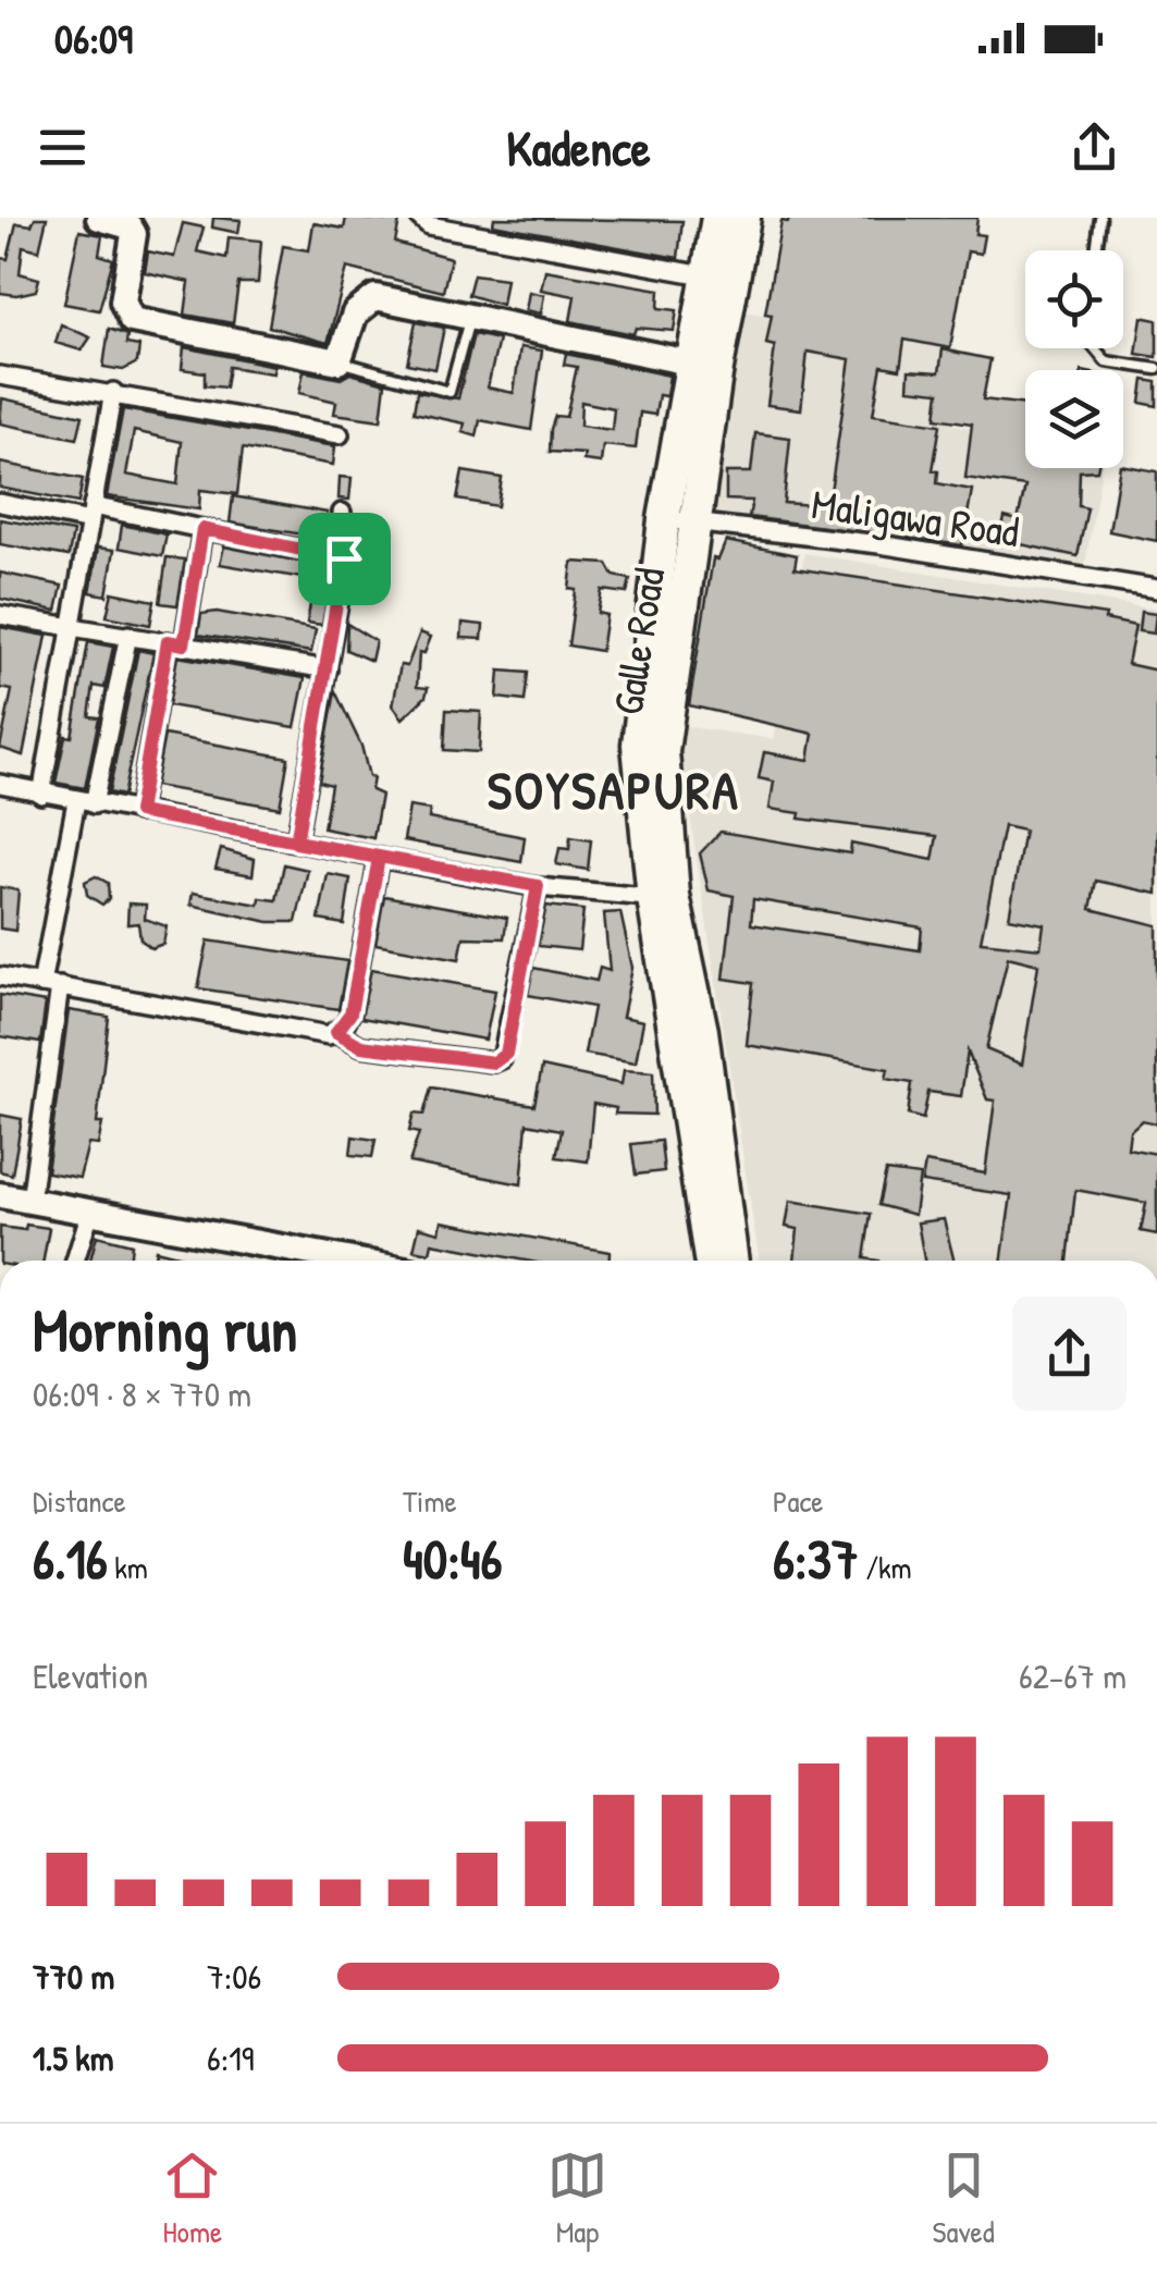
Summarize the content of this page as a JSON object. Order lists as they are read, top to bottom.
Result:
{
  "streets": {
    "highway": ["Galle Road"],
    "street": ["Maligawa Road"]
  },
  "crossings": [
    ["Maligawa Road", "Galle Road"]
  ],
  "districts": ["SOYSAPURA"],
  "page": {
    "status": "06:09",
    "header": "Kadence",
    "heading": ["Morning run", "06:09 · 8 × 770 m"],
    "stats": [
      ["Distance", "6.16 km"],
      ["Time", "40:46"],
      ["Pace", "6:37 /km"]
    ],
    "chart": ["Elevation", "62–67 m"],
    "list": [
      {
        "name": "770 m",
        "note": "7:06"
      },
      {
        "name": "1.5 km",
        "note": "6:19"
      }
    ],
    "tabs": ["Home", "Map", "Saved"]
  }
}
